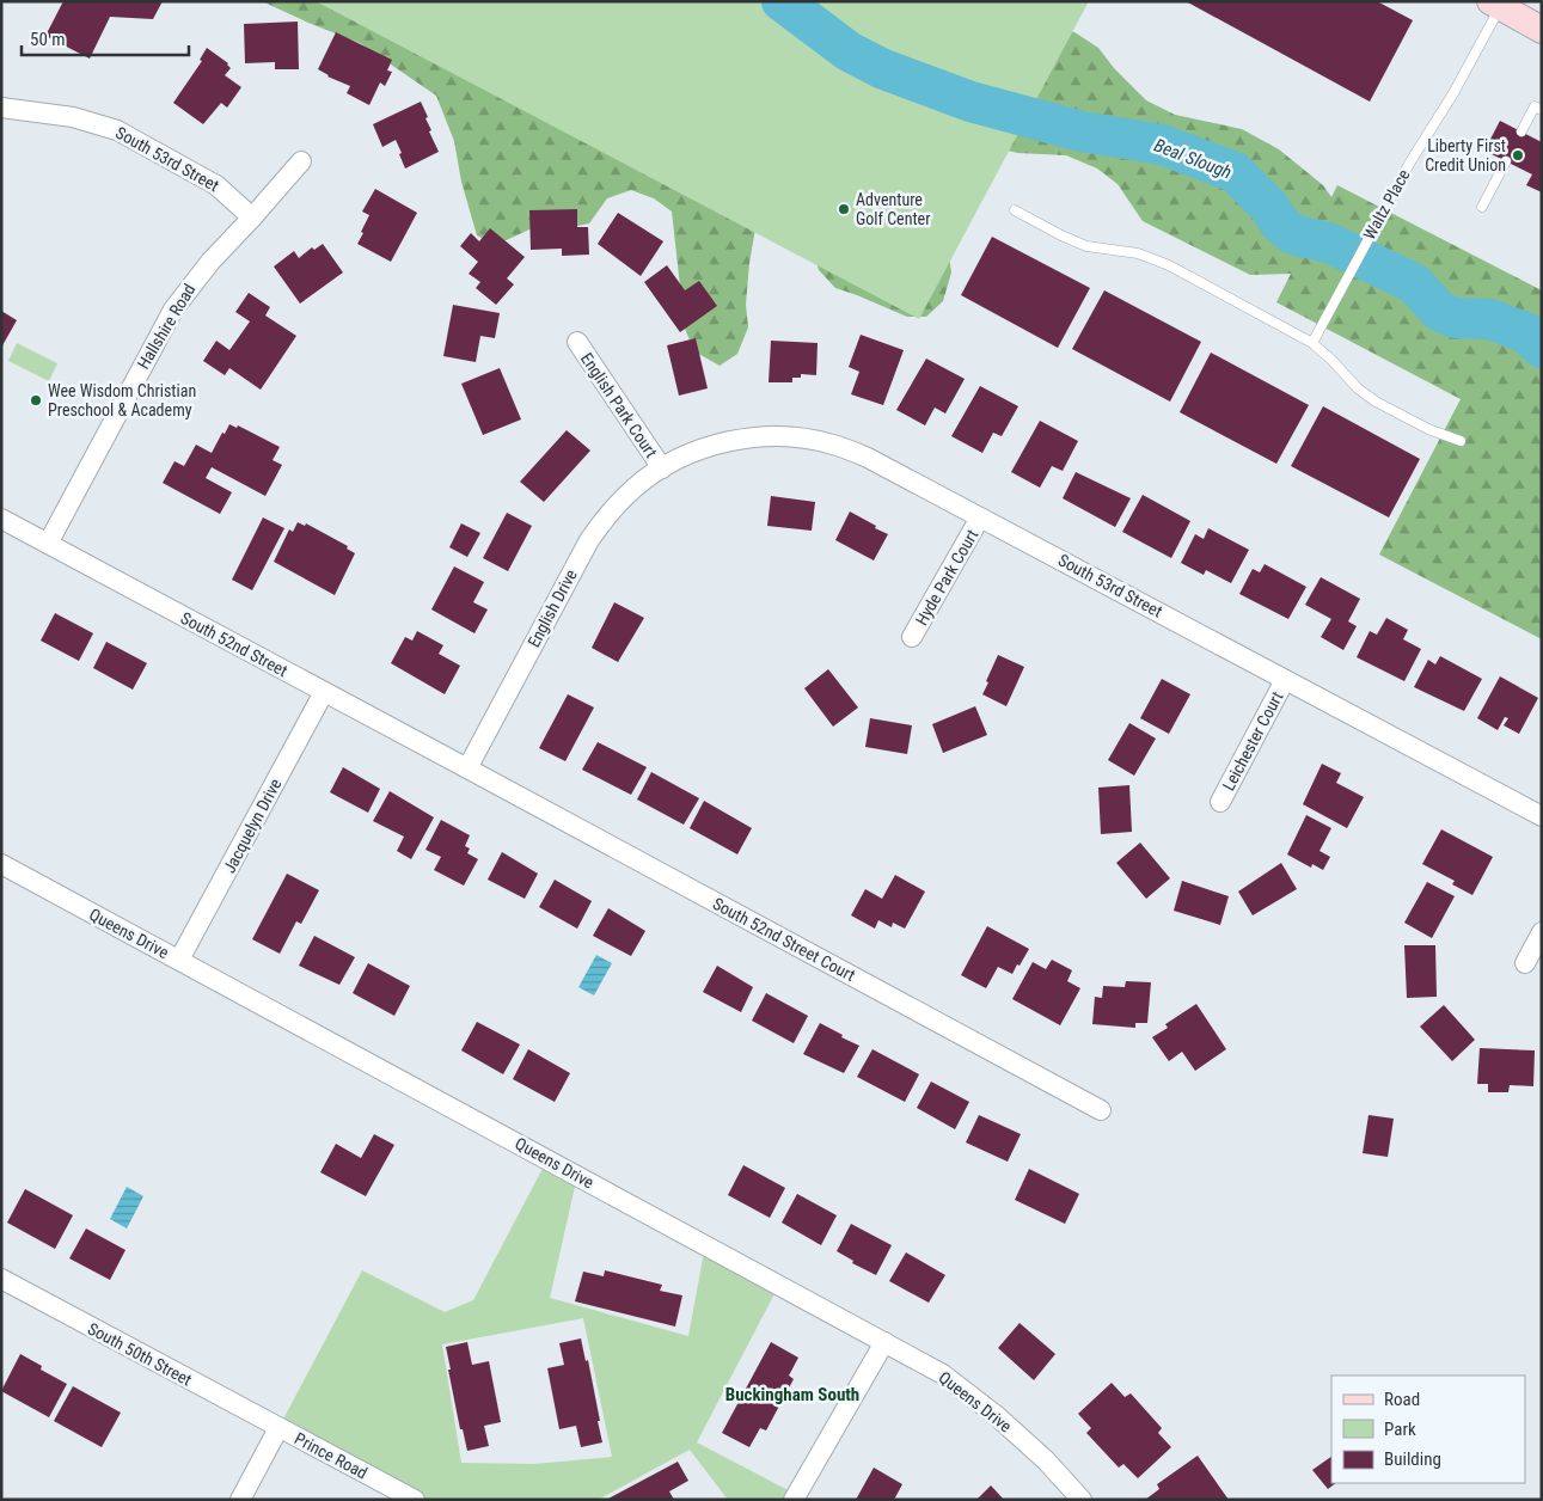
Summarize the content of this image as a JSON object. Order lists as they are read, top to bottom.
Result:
{
  "streets": {
    "street": [
      "South 53rd Street",
      "Hallshire Road",
      "English Park Court",
      "Hyde Park Court",
      "English Drive",
      "South 52nd Street",
      "Leichester Court",
      "Jacquelyn Drive",
      "Queens Drive",
      "South 52nd Street Court",
      "South 50th Street",
      "Prince Road"
    ],
    "lane": ["Waltz Place"]
  },
  "crossings": [
    ["South 53rd Street", "Hallshire Road"],
    ["South 53rd Street", "English Park Court"],
    ["South 53rd Street", "Hyde Park Court"],
    ["South 53rd Street", "English Drive"],
    ["South 53rd Street", "Leichester Court"],
    ["Hallshire Road", "South 52nd Street"],
    ["English Park Court", "English Drive"],
    ["English Drive", "South 52nd Street"],
    ["English Drive", "South 52nd Street Court"],
    ["South 52nd Street", "Jacquelyn Drive"],
    ["South 52nd Street", "South 52nd Street Court"],
    ["Jacquelyn Drive", "Queens Drive"],
    ["South 50th Street", "Prince Road"]
  ],
  "districts": ["Buckingham South"],
  "water": ["Beal Slough"],
  "places": ["Liberty First Credit Union", "Adventure Golf Center", "Wee Wisdom Christian Preschool & Academy"],
  "legend": ["Road", "Park", "Building"],
  "scale_bar": "50 m"
}
